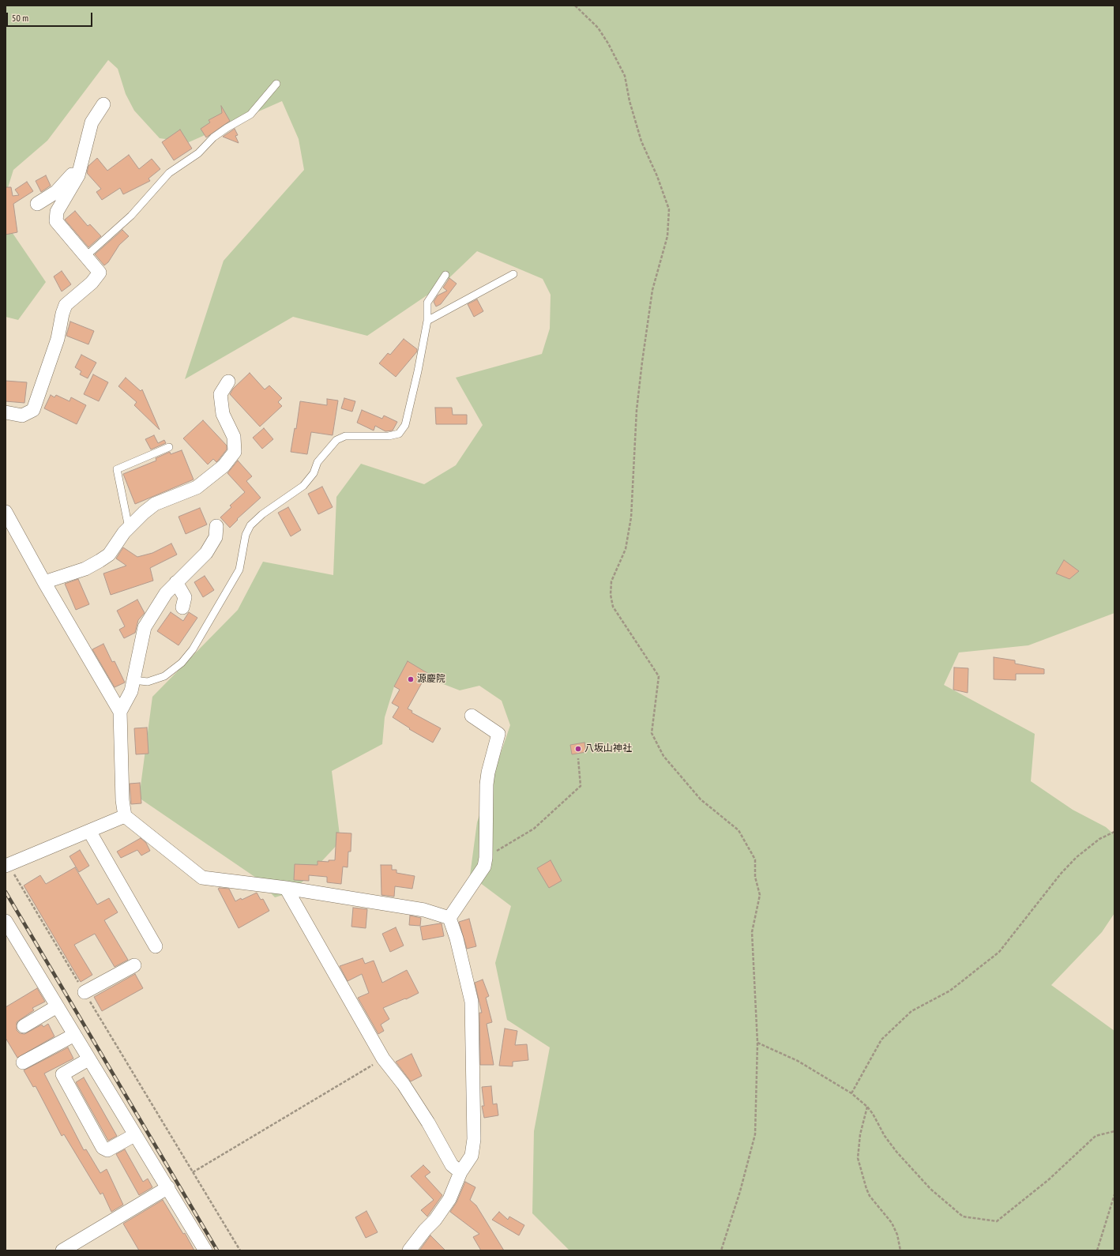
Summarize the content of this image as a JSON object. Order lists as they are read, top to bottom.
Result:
{
  "places": ["源慶院", "八坂山神社"],
  "scale_bar": "50 m"
}
